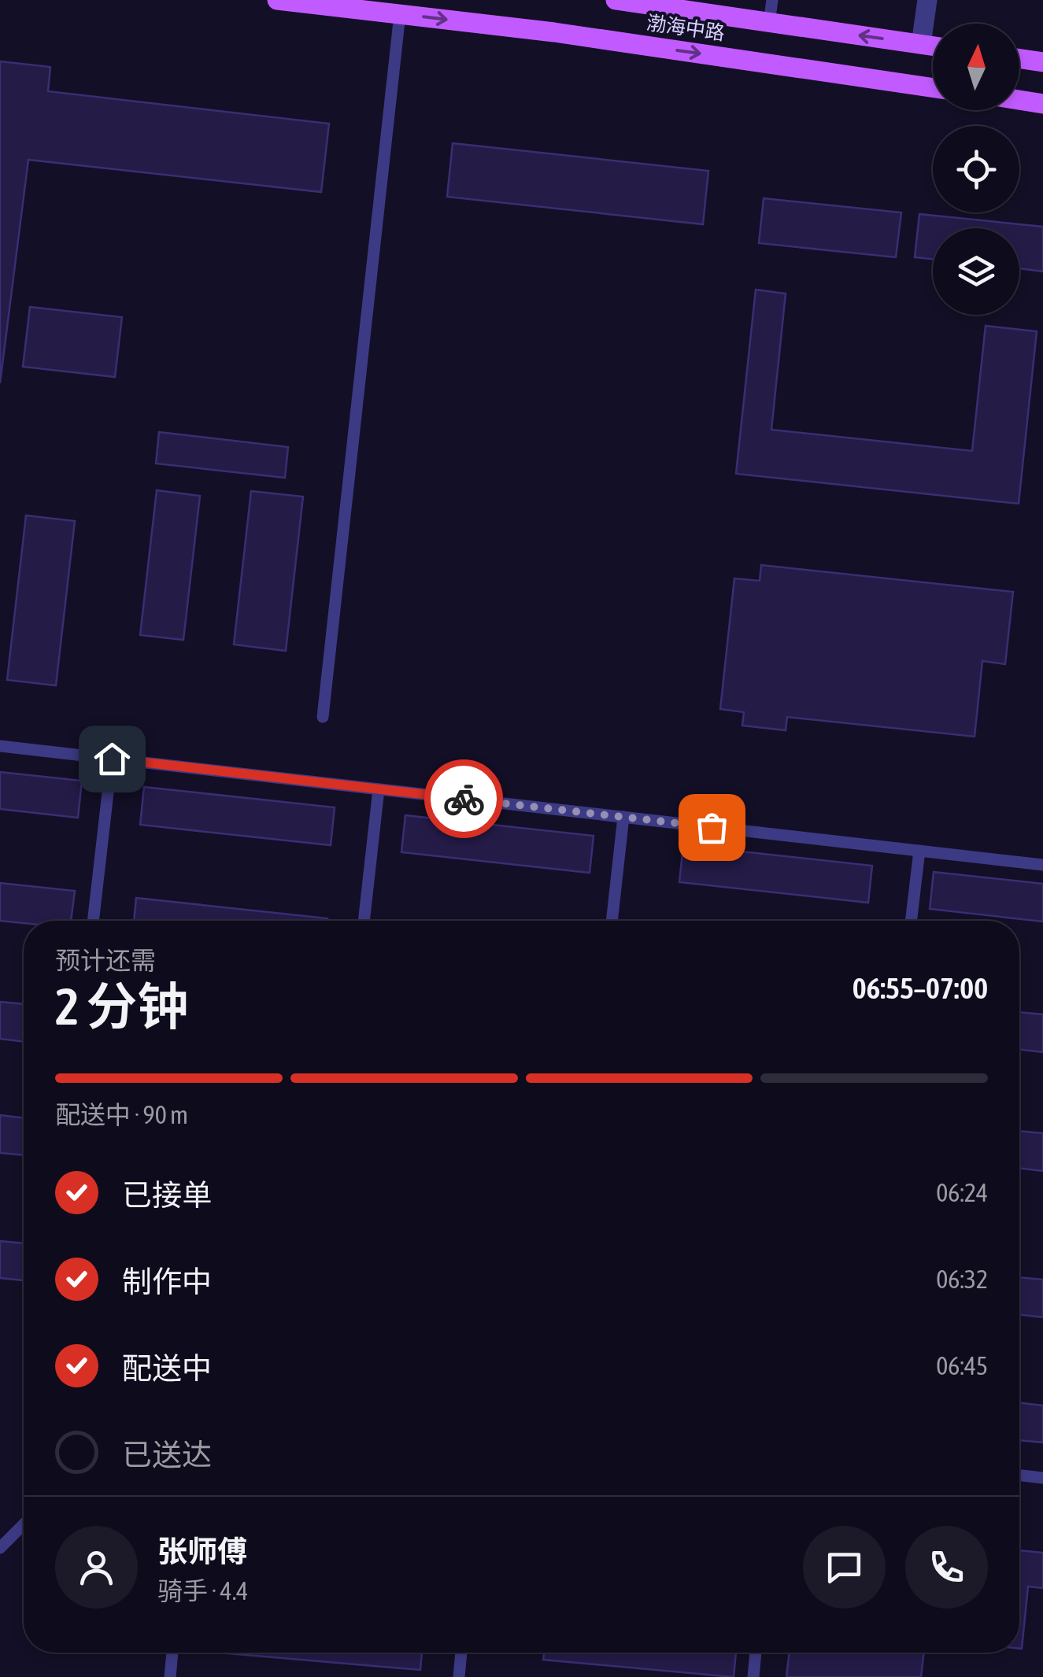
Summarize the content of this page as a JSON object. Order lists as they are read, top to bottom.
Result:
{
  "streets": {
    "main road": ["渤海中路"]
  },
  "north": "top",
  "page": {
    "heading": ["2 分钟", "预计还需", "06:55–07:00"],
    "panel": ["张师傅", "骑手 · 4.4"],
    "bar": "配送中 · 90 m",
    "list": [
      ["已接单", "06:24"],
      ["制作中", "06:32"],
      ["配送中", "06:45"],
      "已送达"
    ]
  }
}
